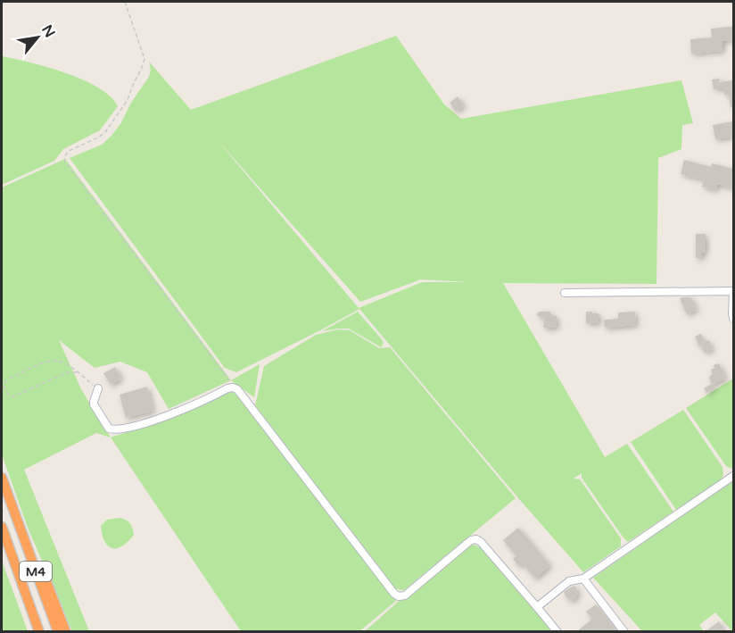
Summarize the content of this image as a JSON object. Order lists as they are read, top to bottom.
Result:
{
  "streets": {
    "highway": ["M4"]
  },
  "north": "top right"
}
